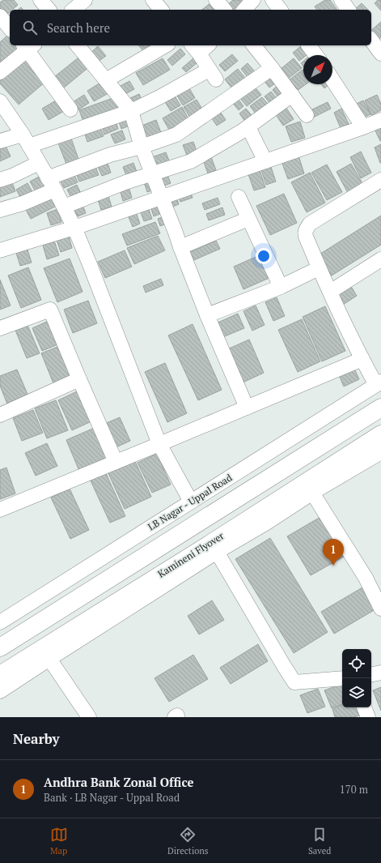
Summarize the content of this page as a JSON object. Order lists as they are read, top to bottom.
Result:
{
  "streets": {
    "highway": ["Kamineni Flyover"],
    "street": ["LB Nagar - Uppal Road"]
  },
  "north": "top right",
  "page": {
    "search": "Search here",
    "pins": "1",
    "heading": "Nearby",
    "list": [
      {
        "mark": "1",
        "name": "Andhra Bank Zonal Office",
        "note": "Bank · LB Nagar - Uppal Road",
        "value": "170 m"
      }
    ],
    "nav": ["Map", "Directions", "Saved"]
  }
}
